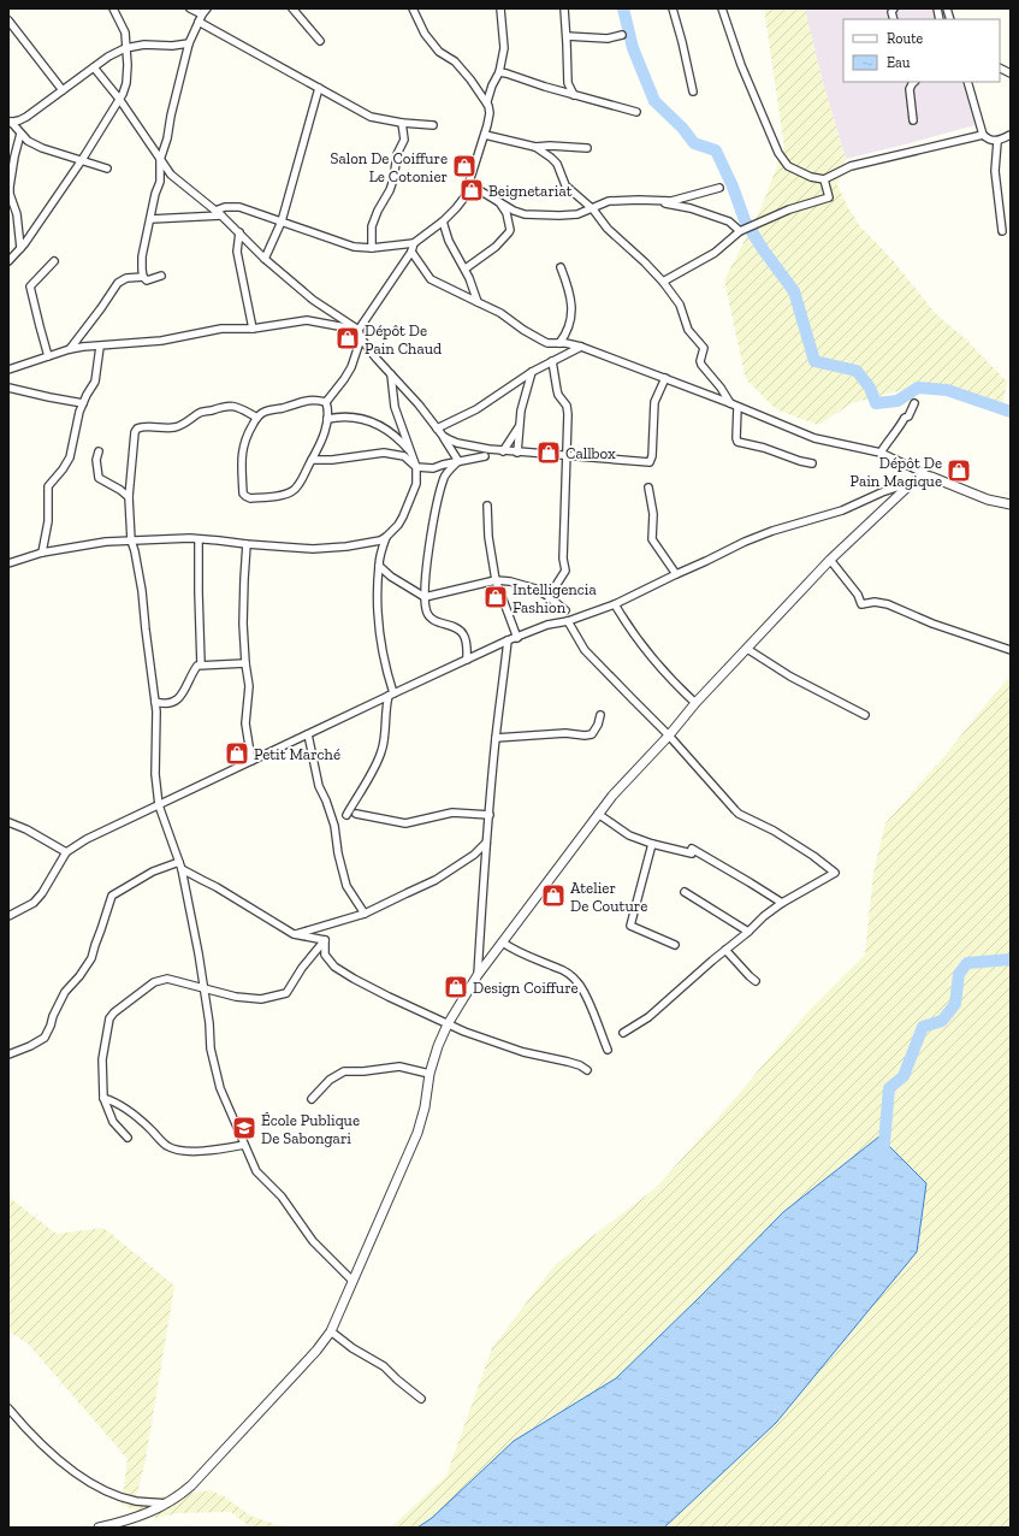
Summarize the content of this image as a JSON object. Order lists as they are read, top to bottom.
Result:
{
  "places": {
    "shop": [
      "Salon De Coiffure Le Cotonier",
      "Beignetariat",
      "Dépôt De Pain Chaud",
      "Callbox",
      "Dépôt De Pain Magique",
      "Intelligencia Fashion",
      "Petit Marché",
      "Atelier De Couture",
      "Design Coiffure"
    ],
    "school or university": ["École Publique De Sabongari"]
  },
  "legend": ["Route", "Eau"]
}
